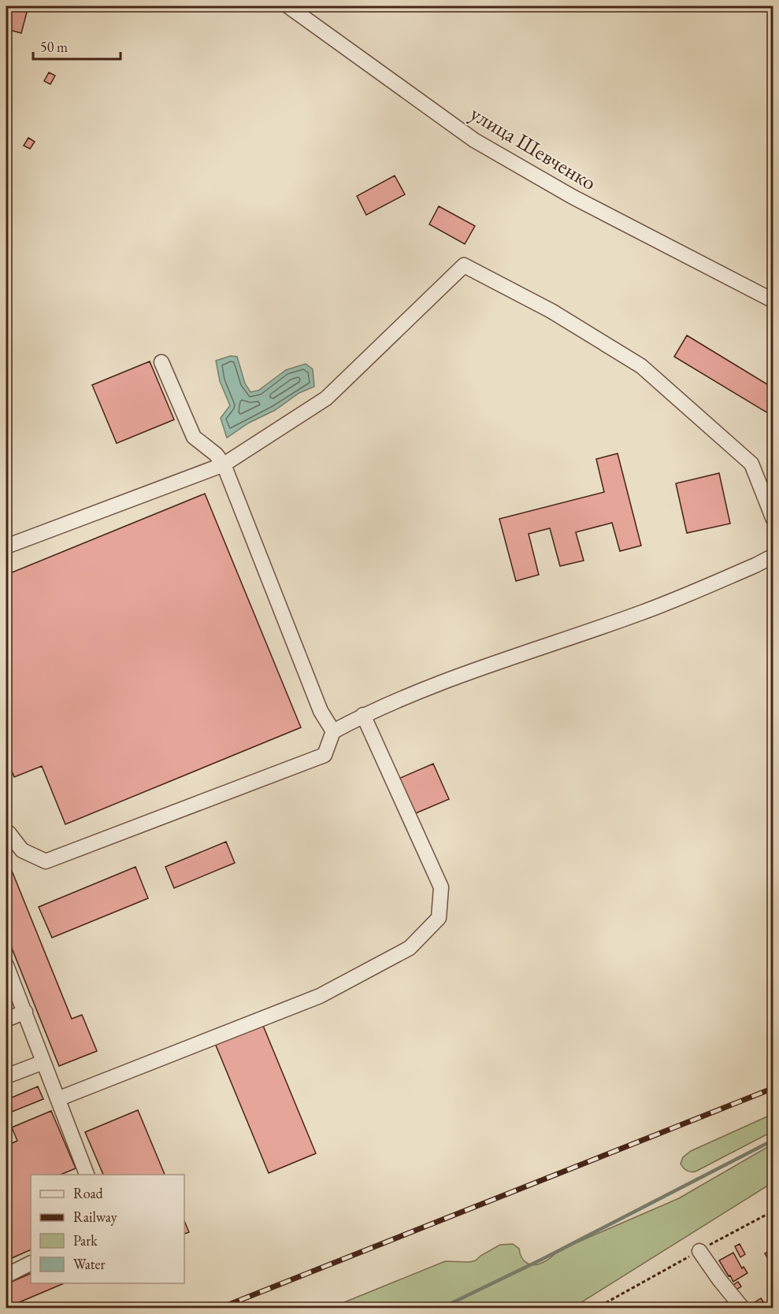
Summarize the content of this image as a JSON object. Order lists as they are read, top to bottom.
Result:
{
  "streets": {
    "street": ["улица Шевченко"]
  },
  "legend": [
    "Road",
    "Railway",
    "Park",
    "Water"
  ],
  "scale_bar": "50 m"
}
